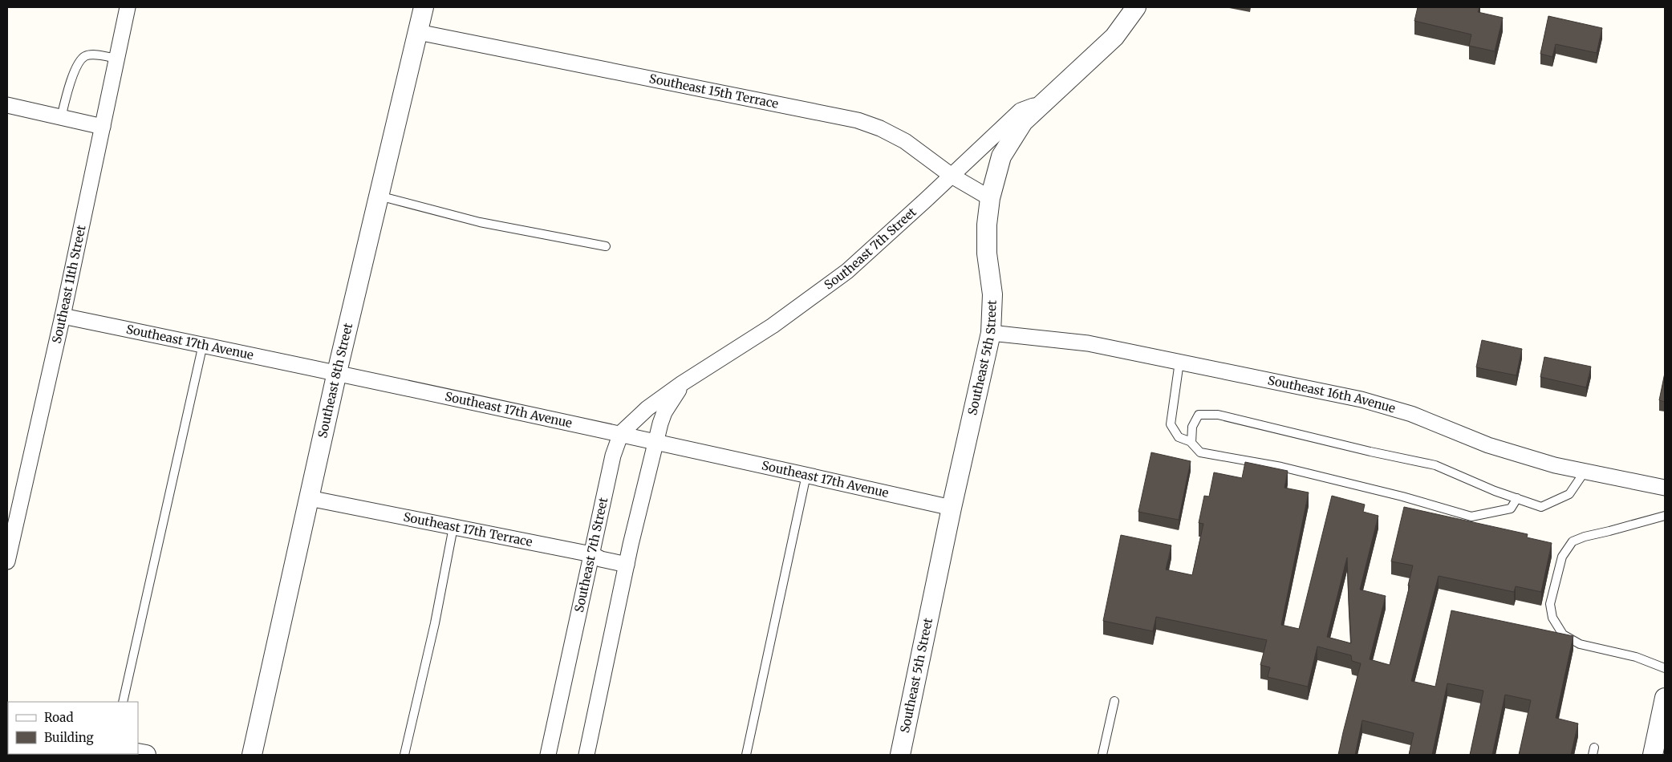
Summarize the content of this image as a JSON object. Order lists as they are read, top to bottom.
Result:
{
  "streets": {
    "street": [
      "Southeast 15th Terrace",
      "Southeast 7th Street",
      "Southeast 11th Street",
      "Southeast 17th Avenue",
      "Southeast 5th Street",
      "Southeast 8th Street",
      "Southeast 16th Avenue",
      "Southeast 17th Terrace"
    ]
  },
  "crossings": [
    ["Southeast 15th Terrace", "Southeast 7th Street"],
    ["Southeast 15th Terrace", "Southeast 5th Street"],
    ["Southeast 15th Terrace", "Southeast 8th Street"],
    ["Southeast 7th Street", "Southeast 17th Avenue"],
    ["Southeast 7th Street", "Southeast 5th Street"],
    ["Southeast 7th Street", "Southeast 17th Terrace"],
    ["Southeast 11th Street", "Southeast 17th Avenue"],
    ["Southeast 17th Avenue", "Southeast 5th Street"],
    ["Southeast 17th Avenue", "Southeast 8th Street"],
    ["Southeast 5th Street", "Southeast 16th Avenue"],
    ["Southeast 8th Street", "Southeast 17th Terrace"]
  ],
  "legend": ["Road", "Building"]
}
